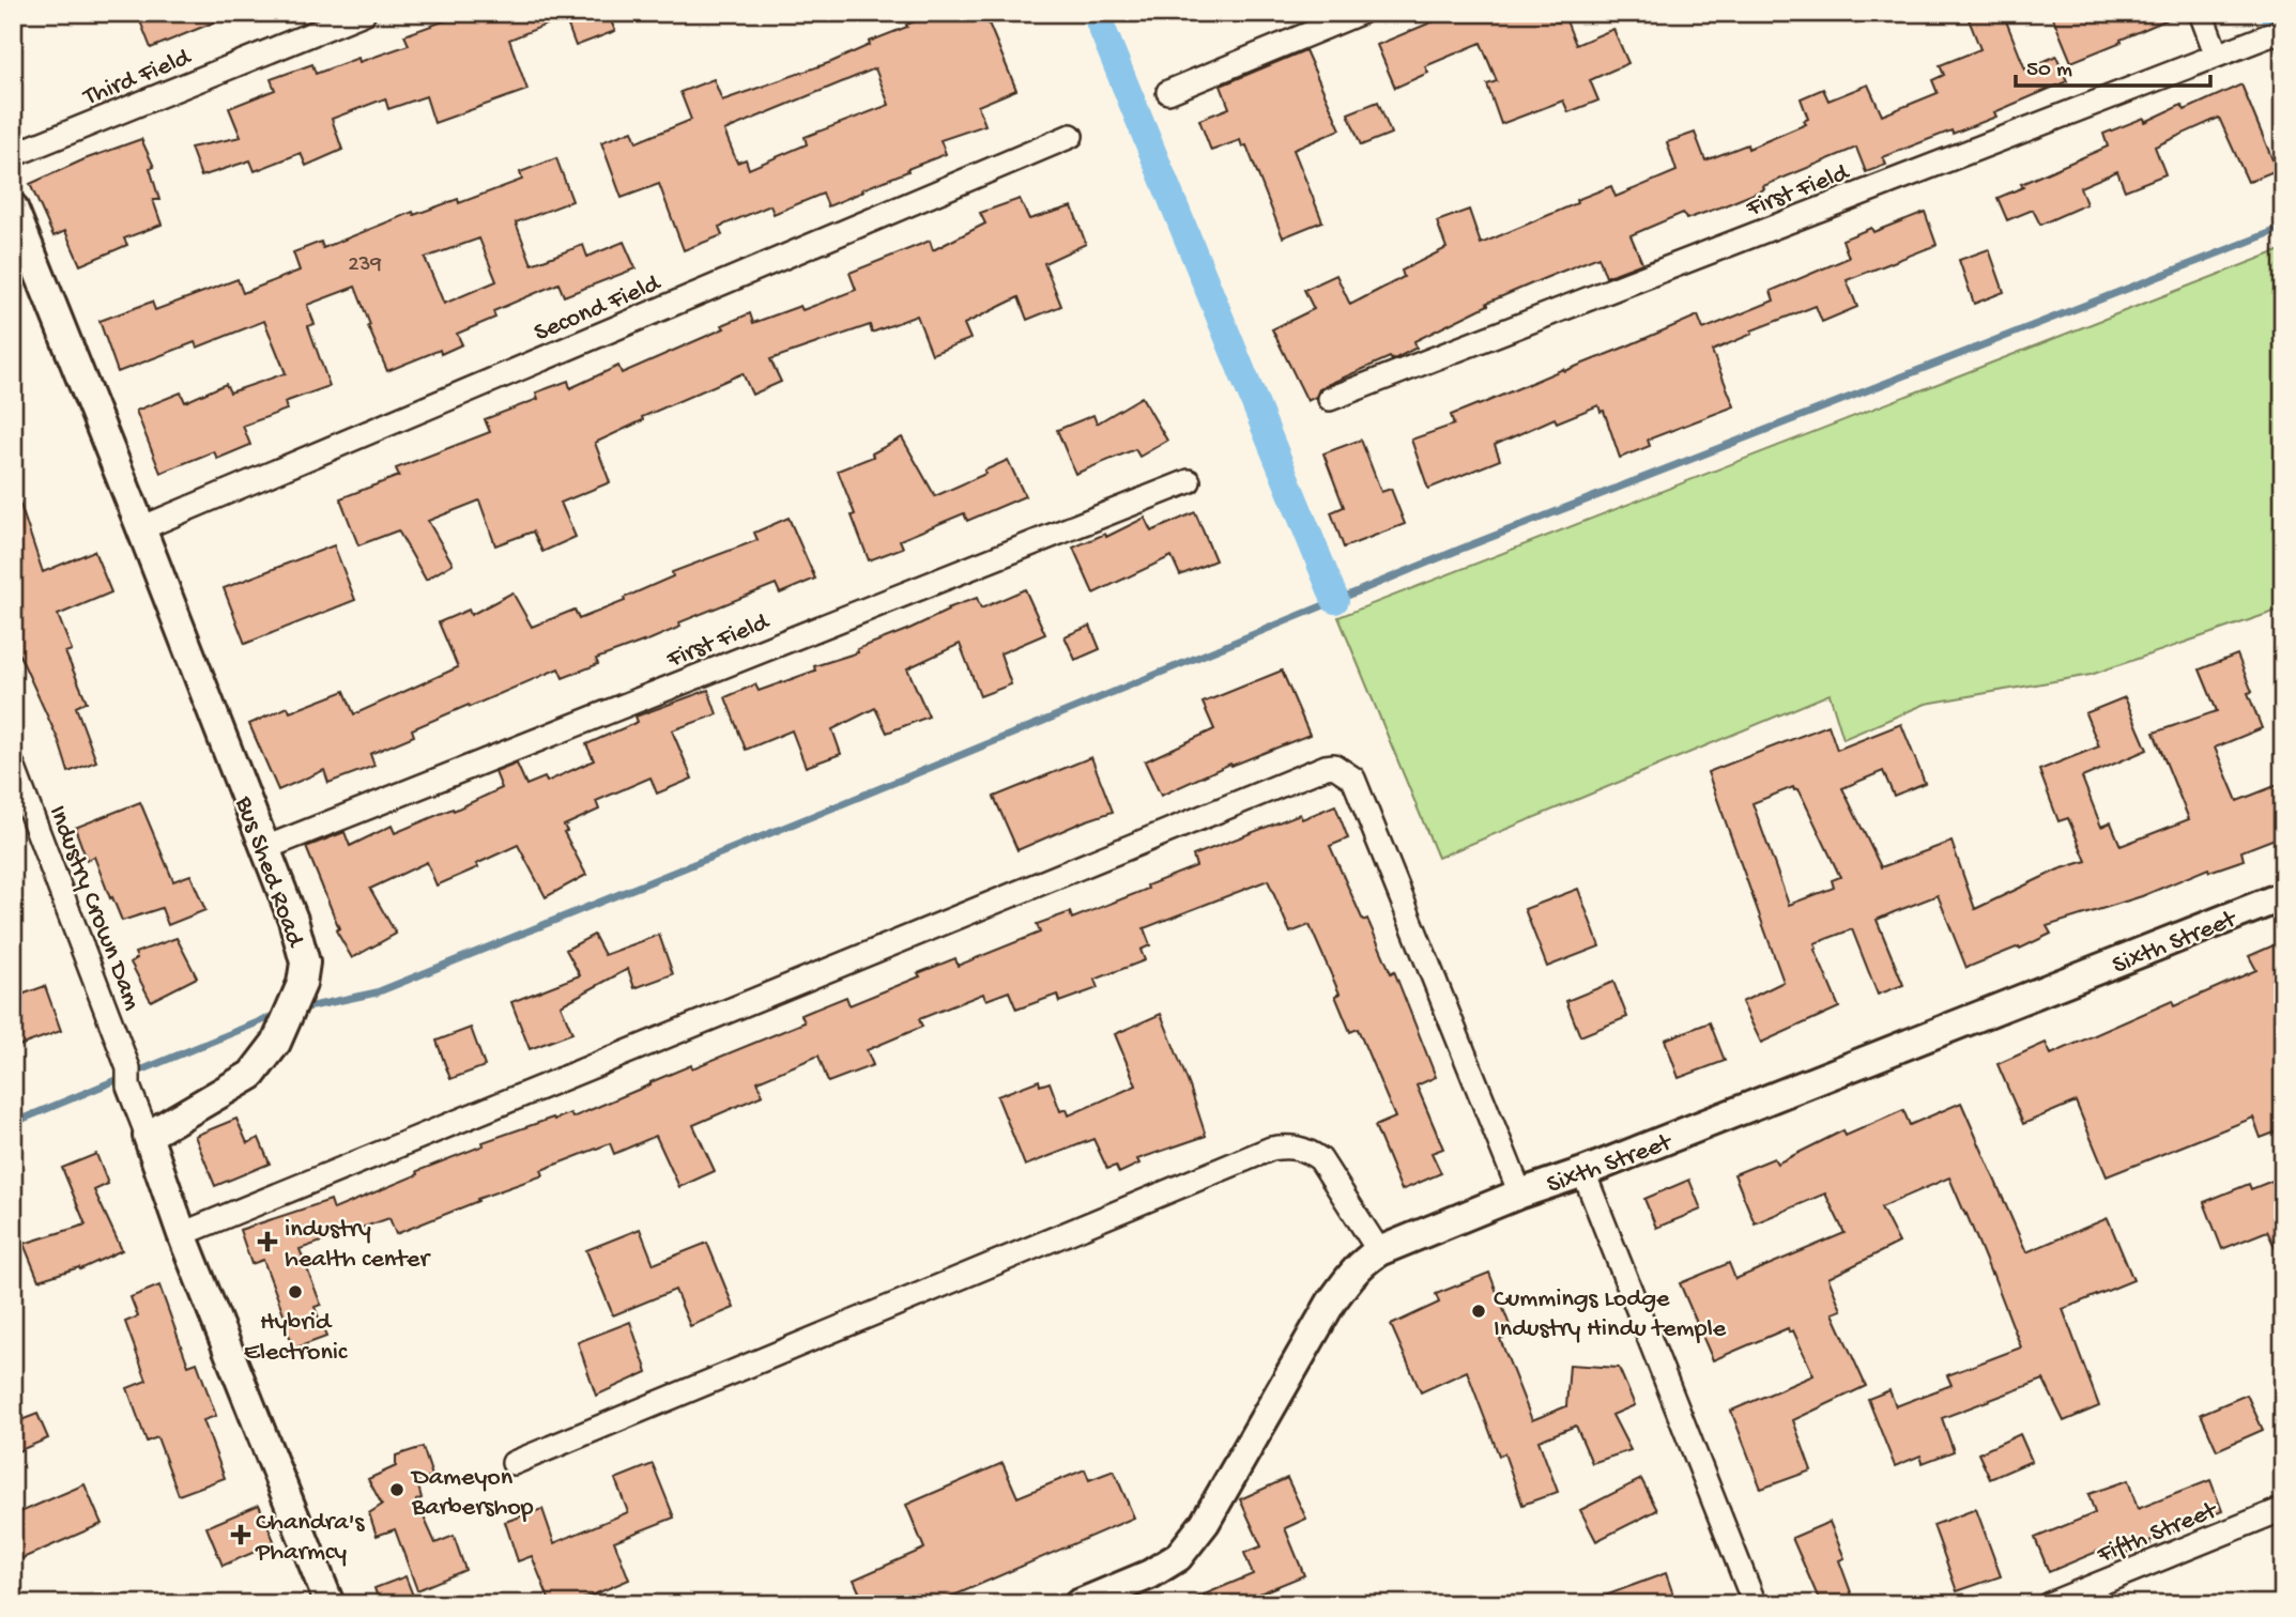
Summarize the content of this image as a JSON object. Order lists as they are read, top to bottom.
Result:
{
  "streets": {
    "street": [
      "Third Field",
      "First Field",
      "Second Field",
      "Bus Shed Road",
      "Industry Crown Dam",
      "Sixth Street",
      "Fifth Street"
    ]
  },
  "crossings": [
    ["First Field", "Bus Shed Road"],
    ["Second Field", "Bus Shed Road"],
    ["Bus Shed Road", "Industry Crown Dam"]
  ],
  "places": {
    "health": ["industry health center", "Chandra's Pharmcy"],
    "other": ["Hybrid Electronic", "Cummings Lodge Industry Hindu temple", "Dameyon Barbershop"]
  },
  "house_numbers": ["239"],
  "scale_bar": "50 m"
}
